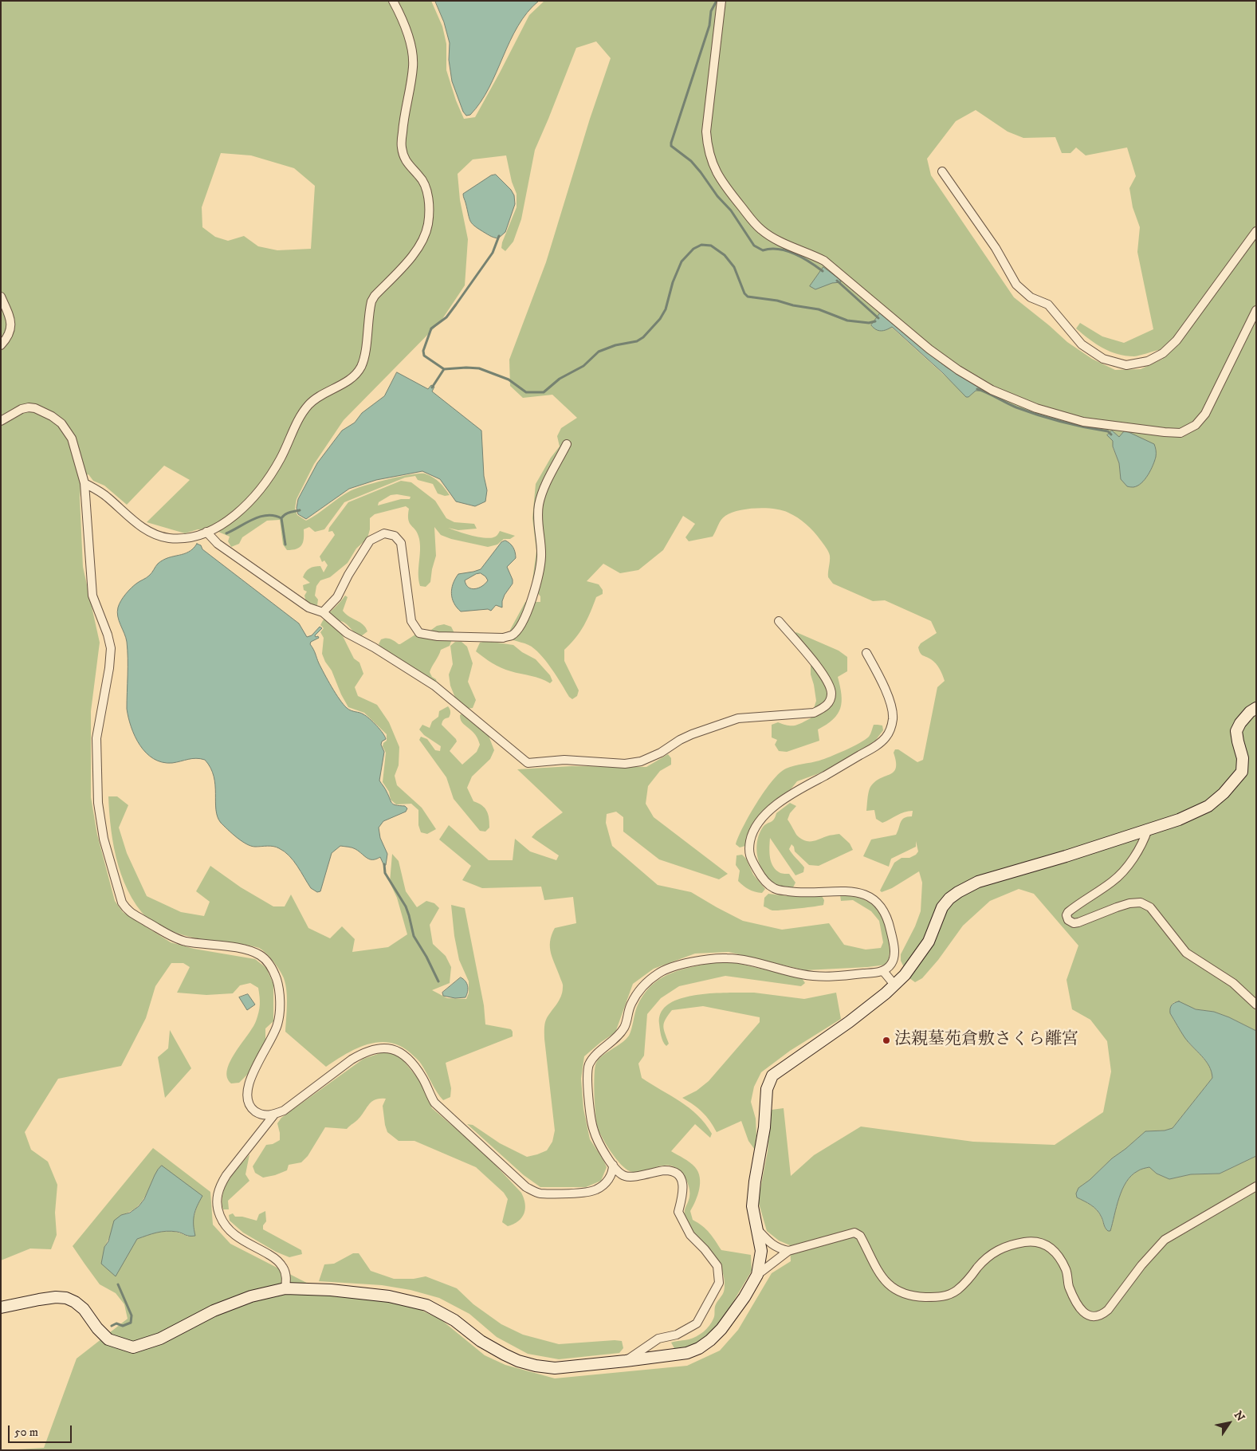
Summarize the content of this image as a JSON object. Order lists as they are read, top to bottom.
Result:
{
  "places": ["法親墓苑倉敷さくら離宮"],
  "scale_bar": "50 m",
  "north": "top right"
}
